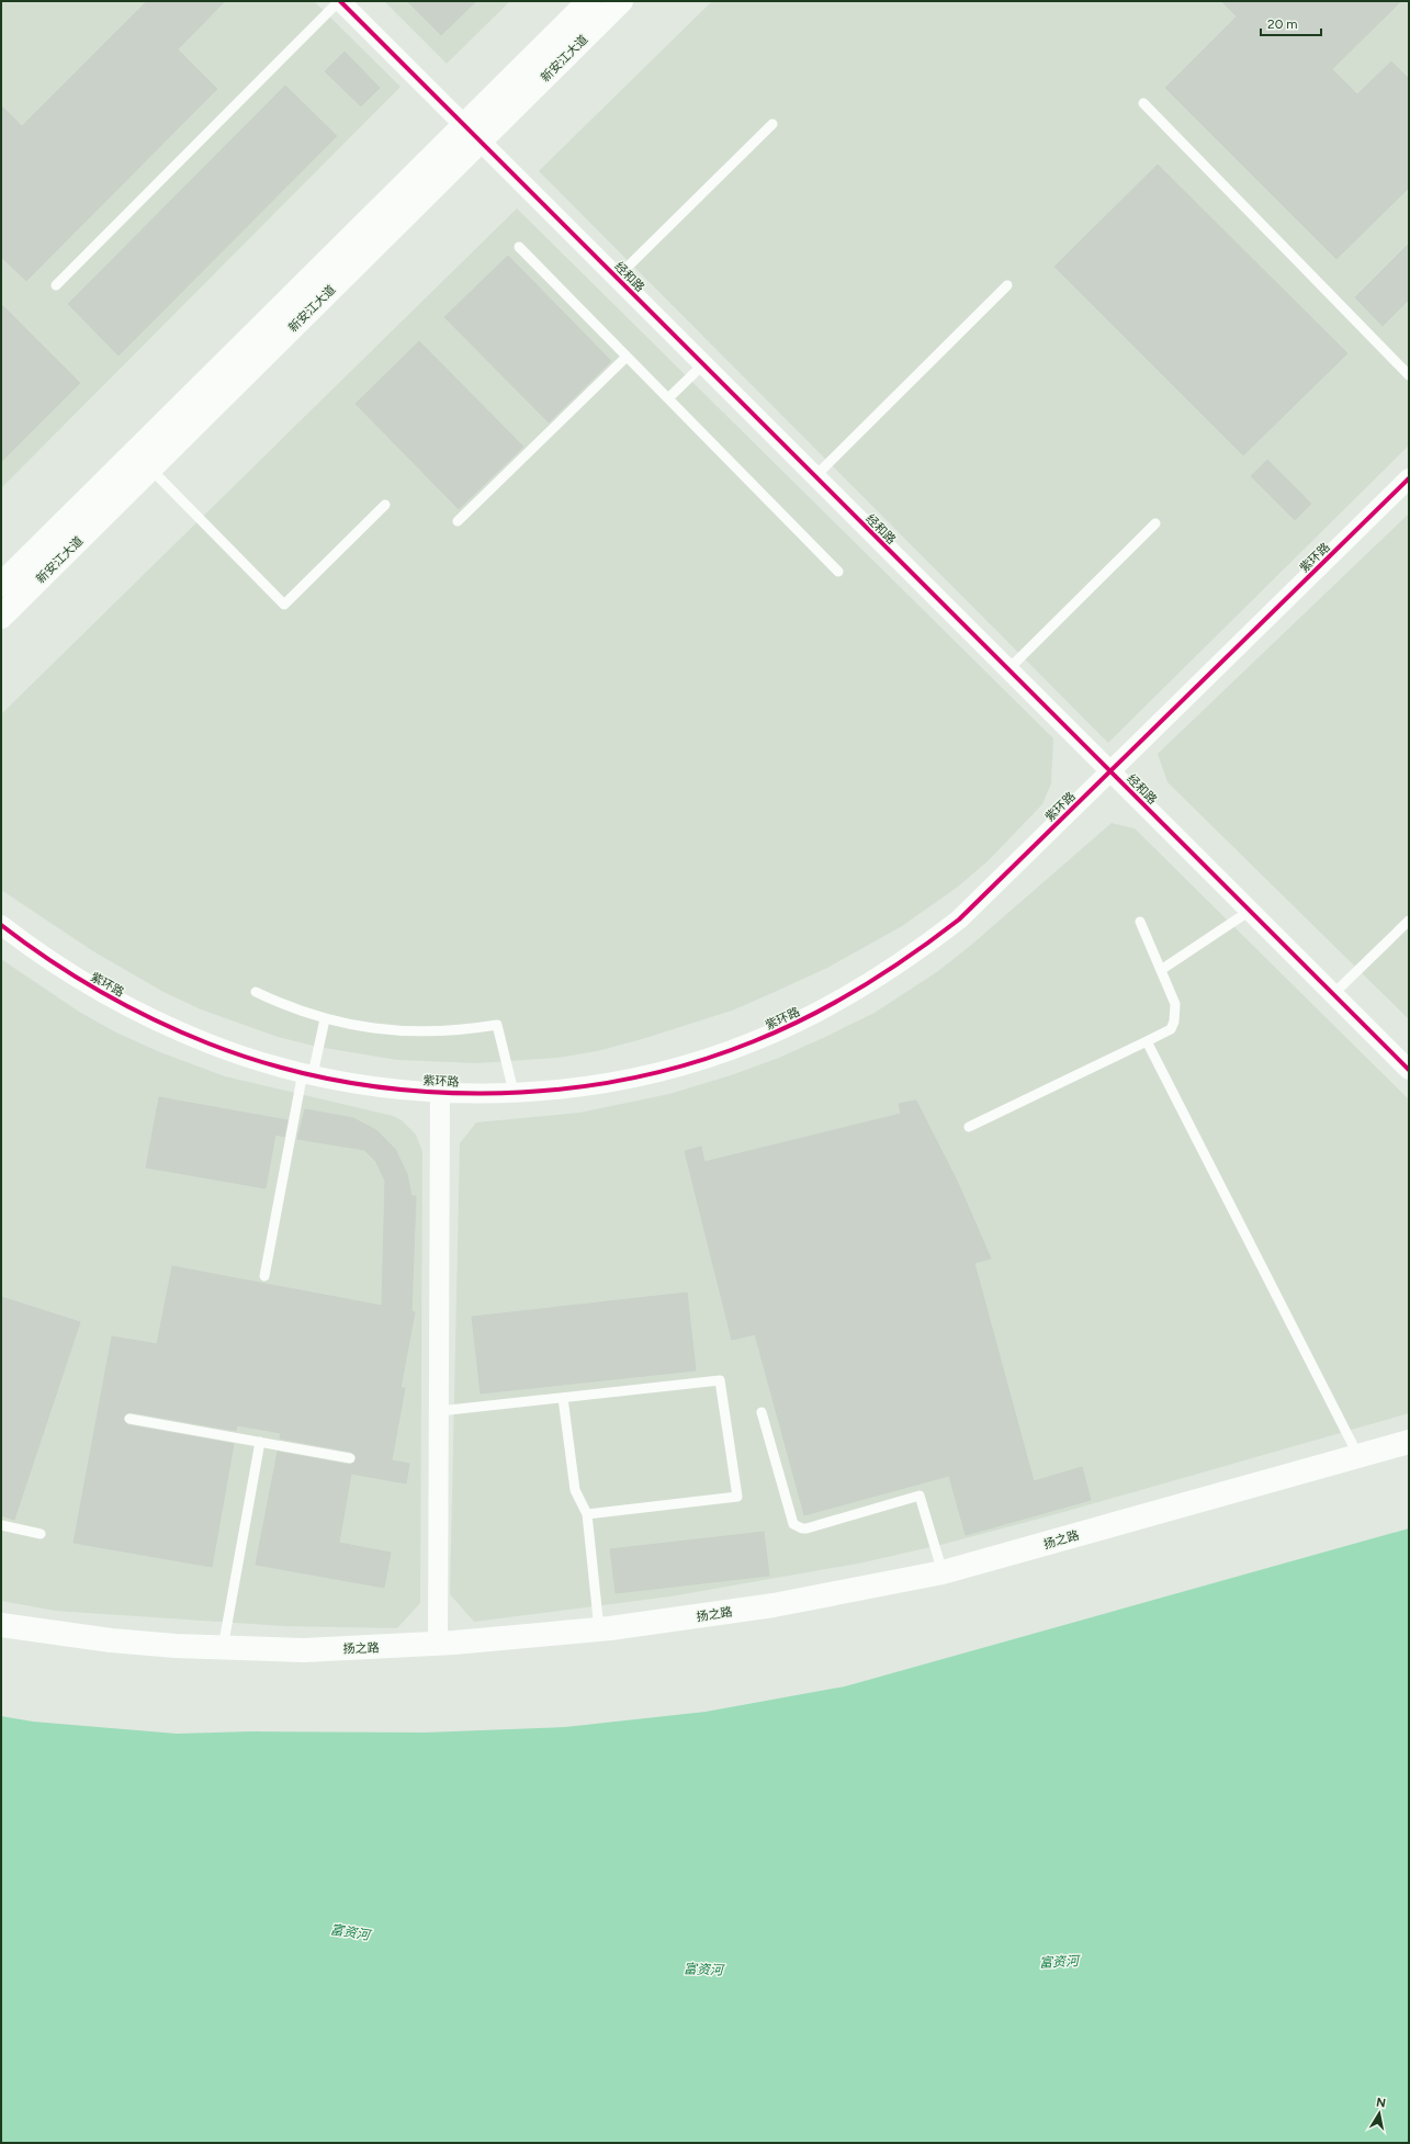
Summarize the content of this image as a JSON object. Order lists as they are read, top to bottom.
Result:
{
  "streets": {
    "main road": ["新安江大道", "扬之路"],
    "street": ["经和路", "紫环路"]
  },
  "crossings": [
    ["新安江大道", "经和路"],
    ["经和路", "紫环路"]
  ],
  "water": ["富资河"],
  "scale_bar": "20 m",
  "north": "top"
}
